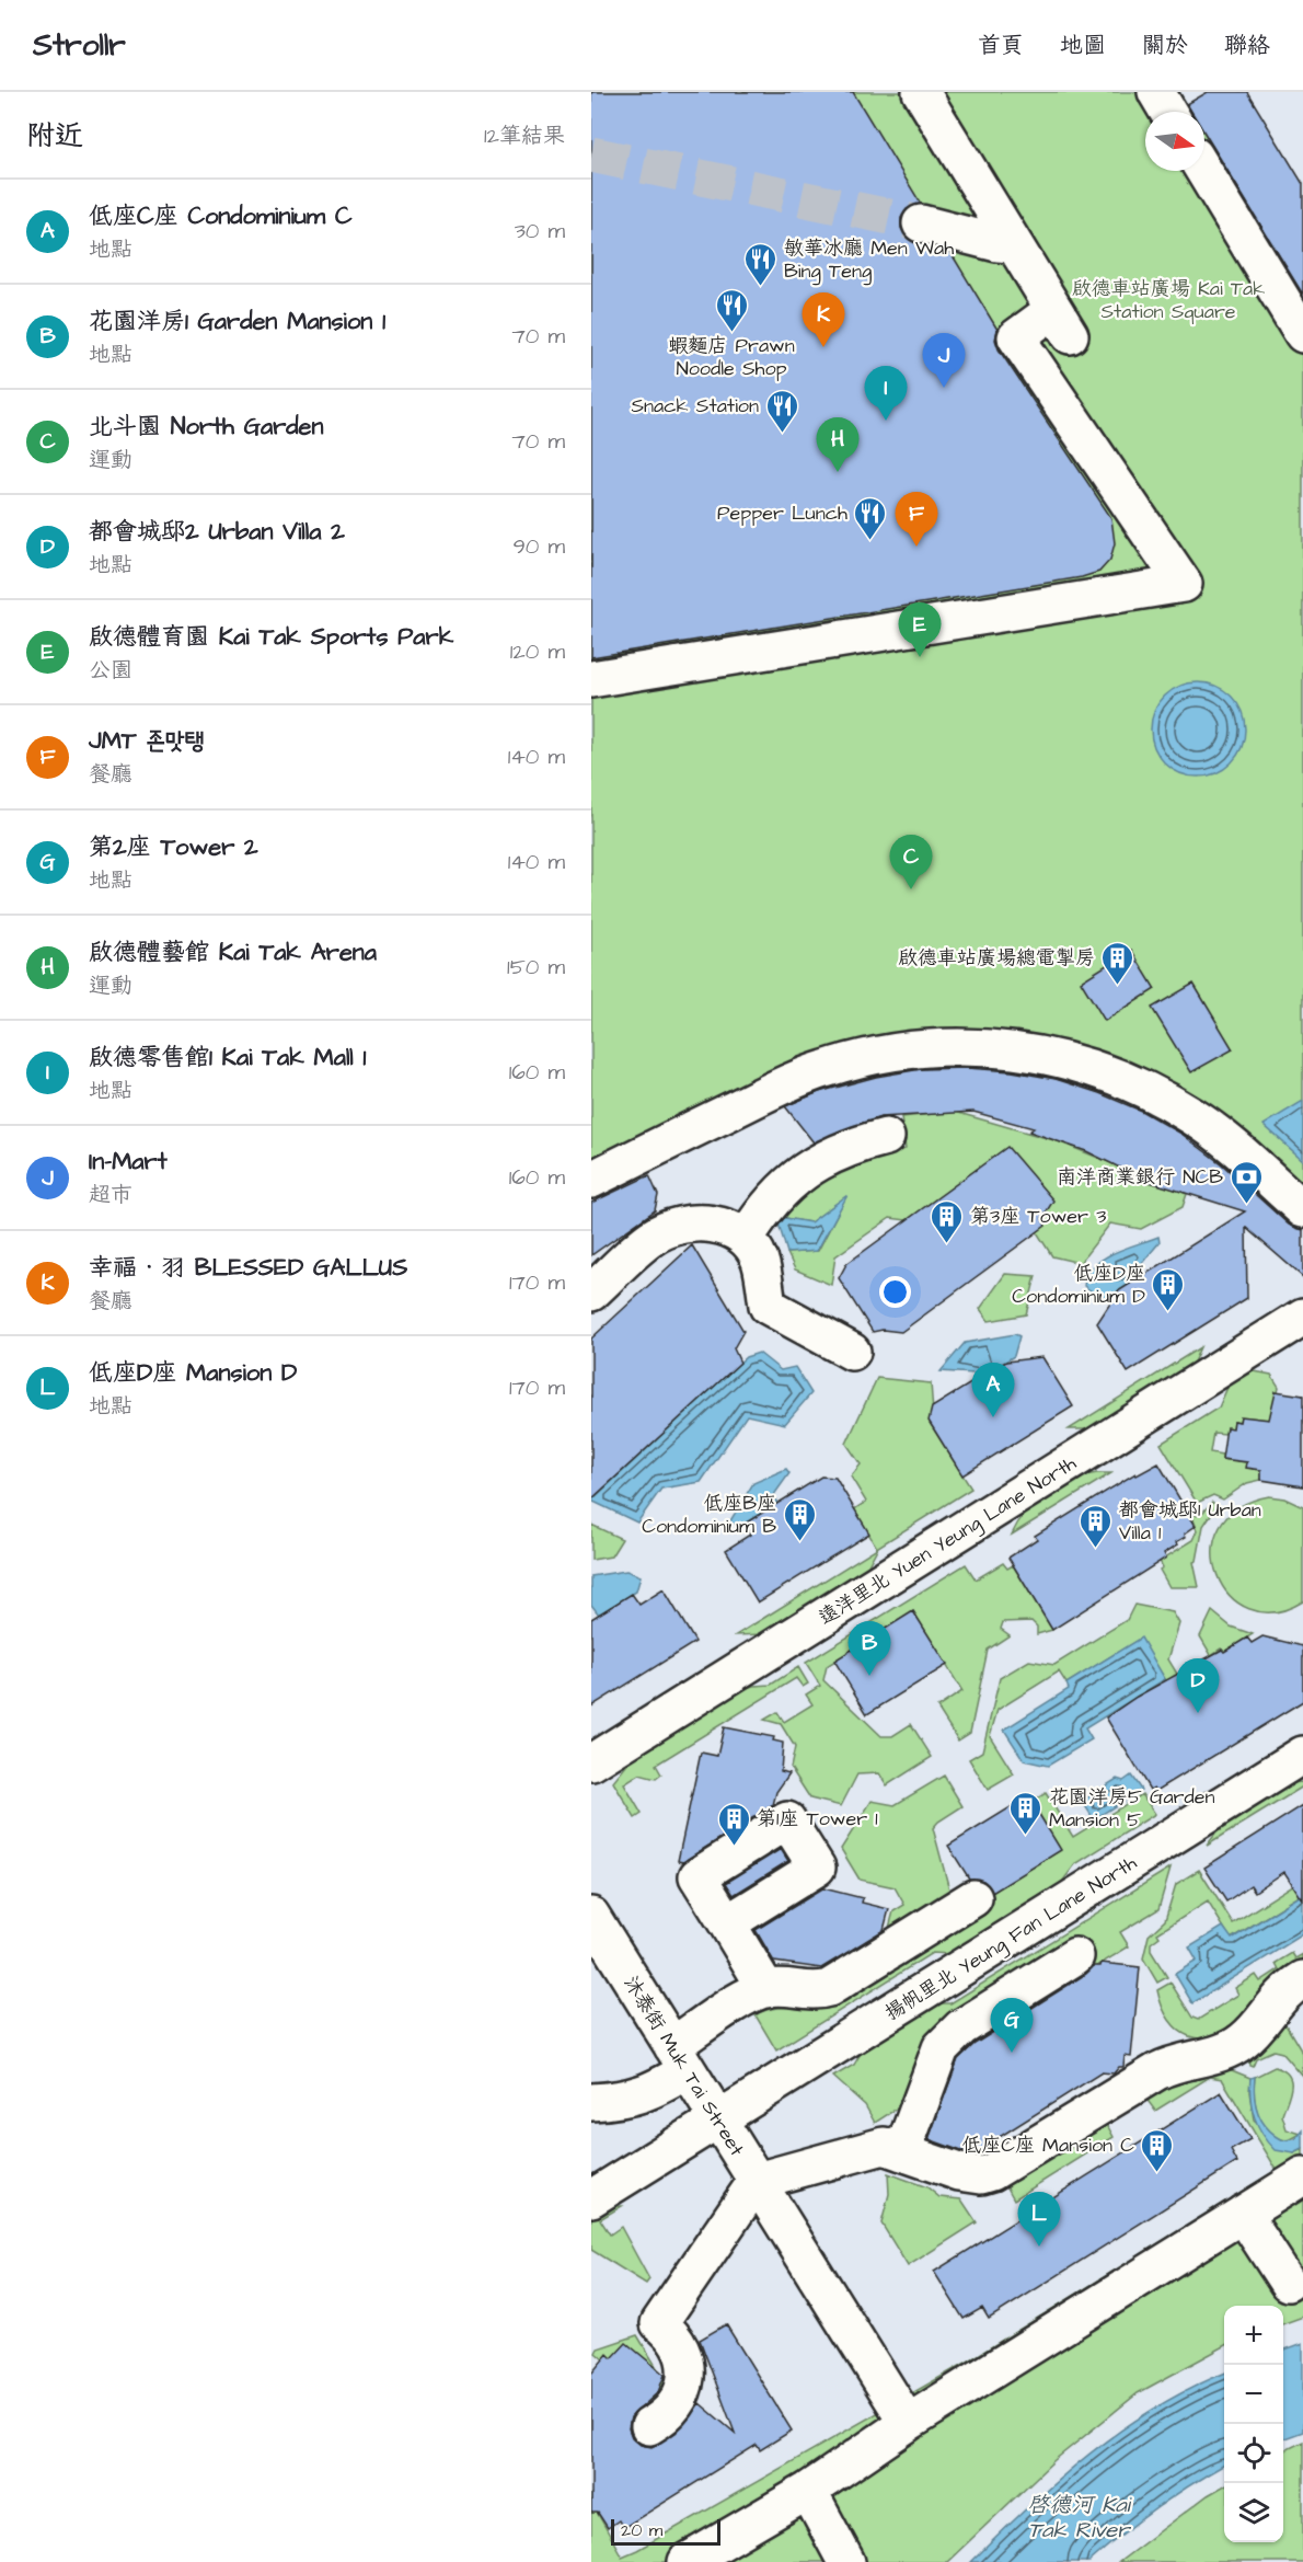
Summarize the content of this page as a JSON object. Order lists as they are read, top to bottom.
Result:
{
  "streets": {
    "street": ["遠洋里北 Yuen Yeung Lane North", "揚帆里北 Yeung Fan Lane North", "沐泰街 Muk Tai Street"]
  },
  "crossings": [
    ["揚帆里北 Yeung Fan Lane North", "沐泰街 Muk Tai Street"]
  ],
  "water": ["啓德河 Kai Tak River"],
  "parks": ["啟德車站廣場 Kai Tak Station Square"],
  "places": {
    "restaurant": [
      "敏華冰廳 Men Wah Bing Teng",
      "蝦麵店 Prawn Noodle Shop",
      "Snack Station",
      "Pepper Lunch"
    ],
    "building": [
      "啟德車站廣場總電掣房",
      "第3座 Tower 3",
      "低座D座 Condominium D",
      "低座B座 Condominium B",
      "都會城邸1 Urban Villa 1",
      "花園洋房5 Garden Mansion 5",
      "第1座 Tower 1",
      "低座C座 Mansion C"
    ],
    "bank": ["南洋商業銀行 NCB"]
  },
  "scale_bar": "20 m",
  "north": "right",
  "page": {
    "header": "Strollr",
    "nav": [
      "首頁",
      "地圖",
      "關於",
      "聯絡"
    ],
    "heading": ["附近", "12筆結果"],
    "list": [
      {
        "mark": "A",
        "name": "低座C座 Condominium C",
        "note": "地點",
        "value": "30 m"
      },
      {
        "mark": "B",
        "name": "花園洋房1 Garden Mansion 1",
        "note": "地點",
        "value": "70 m"
      },
      {
        "mark": "C",
        "name": "北斗園 North Garden",
        "note": "運動",
        "value": "70 m"
      },
      {
        "mark": "D",
        "name": "都會城邸2 Urban Villa 2",
        "note": "地點",
        "value": "90 m"
      },
      {
        "mark": "E",
        "name": "啟德體育園 Kai Tak Sports Park",
        "note": "公園",
        "value": "120 m"
      },
      {
        "mark": "F",
        "name": "JMT 존맛탱",
        "note": "餐廳",
        "value": "140 m"
      },
      {
        "mark": "G",
        "name": "第2座 Tower 2",
        "note": "地點",
        "value": "140 m"
      },
      {
        "mark": "H",
        "name": "啟德體藝館 Kai Tak Arena",
        "note": "運動",
        "value": "150 m"
      },
      {
        "mark": "I",
        "name": "啟德零售館1 Kai Tak Mall 1",
        "note": "地點",
        "value": "160 m"
      },
      {
        "mark": "J",
        "name": "In-Mart",
        "note": "超市",
        "value": "160 m"
      },
      {
        "mark": "K",
        "name": "幸福．羽 BLESSED GALLUS",
        "note": "餐廳",
        "value": "170 m"
      },
      {
        "mark": "L",
        "name": "低座D座 Mansion D",
        "note": "地點",
        "value": "170 m"
      }
    ],
    "pins": [
      "K",
      "J",
      "I",
      "H",
      "F",
      "E",
      "C",
      "A",
      "B",
      "D",
      "G",
      "L"
    ],
    "map_buttons": ["+", "−"],
    "scale": "20 m"
  }
}
